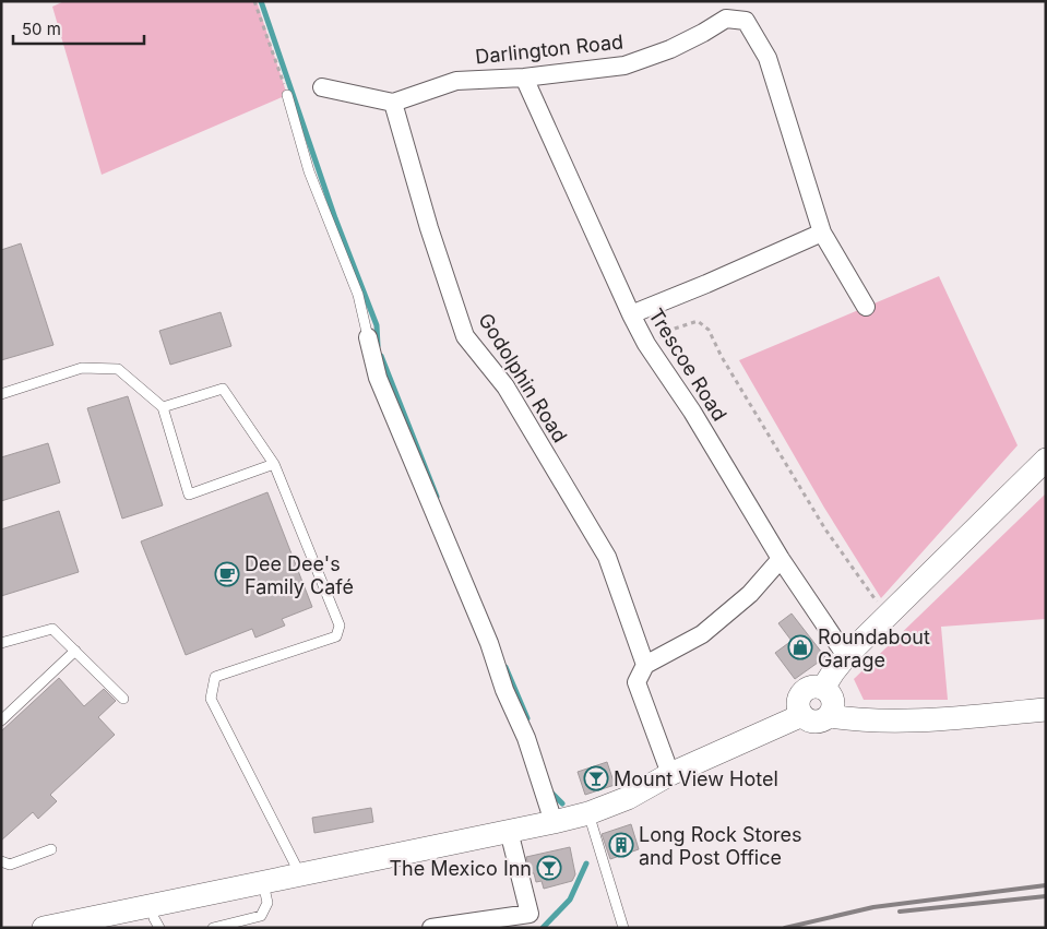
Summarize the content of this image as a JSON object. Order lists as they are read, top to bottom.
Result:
{
  "streets": {
    "street": ["Darlington Road", "Trescoe Road", "Godolphin Road"]
  },
  "crossings": [
    ["Darlington Road", "Trescoe Road"],
    ["Darlington Road", "Godolphin Road"]
  ],
  "places": {
    "cafe": ["Dee Dee's Family Café"],
    "shop": ["Roundabout Garage"],
    "bar": ["Mount View Hotel", "The Mexico Inn"],
    "building": ["Long Rock Stores and Post Office"]
  },
  "scale_bar": "50 m"
}
